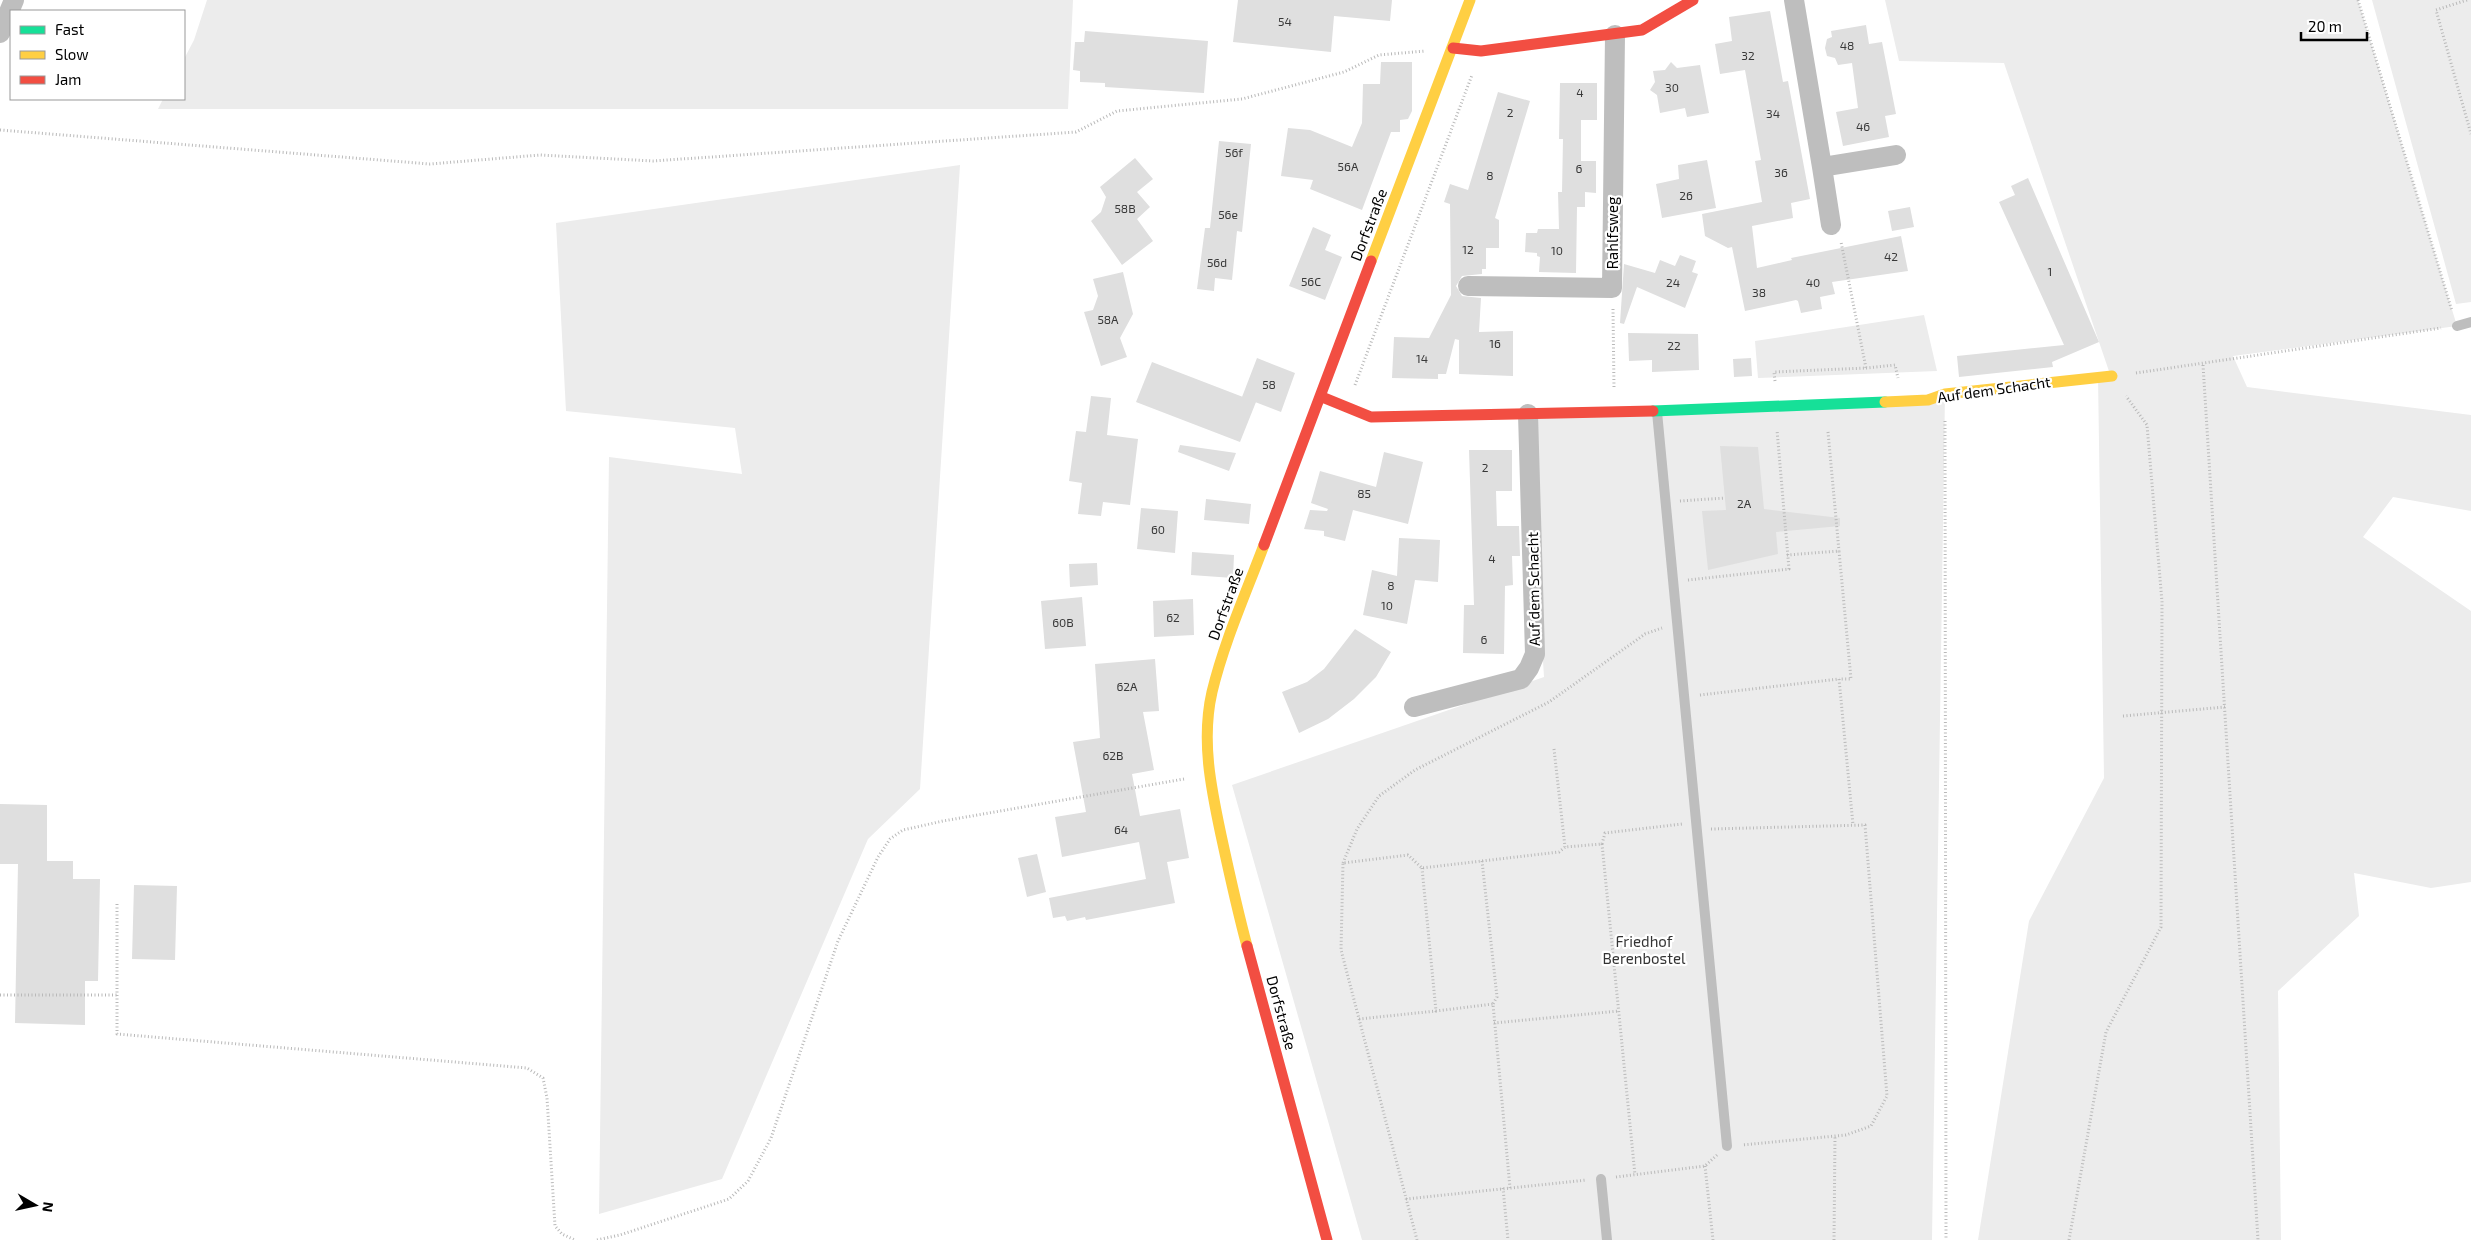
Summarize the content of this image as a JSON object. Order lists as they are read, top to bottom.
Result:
{
  "streets": {
    "street": ["Dorfstraße", "Rahlfsweg", "Auf dem Schacht"]
  },
  "crossings": [
    ["Dorfstraße", "Auf dem Schacht"]
  ],
  "parks": ["Friedhof Berenbostel"],
  "house_numbers": [
    "54",
    "48",
    "32",
    "30",
    "4",
    "2",
    "34",
    "46",
    "56f",
    "56A",
    "6",
    "36",
    "8",
    "26",
    "58B",
    "56e",
    "12",
    "10",
    "42",
    "56d",
    "1",
    "56C",
    "24",
    "40",
    "38",
    "58A",
    "16",
    "22",
    "14",
    "58",
    "2",
    "85",
    "2A",
    "60",
    "4",
    "8",
    "10",
    "62",
    "60B",
    "6",
    "62A",
    "62B",
    "64"
  ],
  "legend": ["Fast", "Slow", "Jam"],
  "scale_bar": "20 m",
  "north": "right"
}
